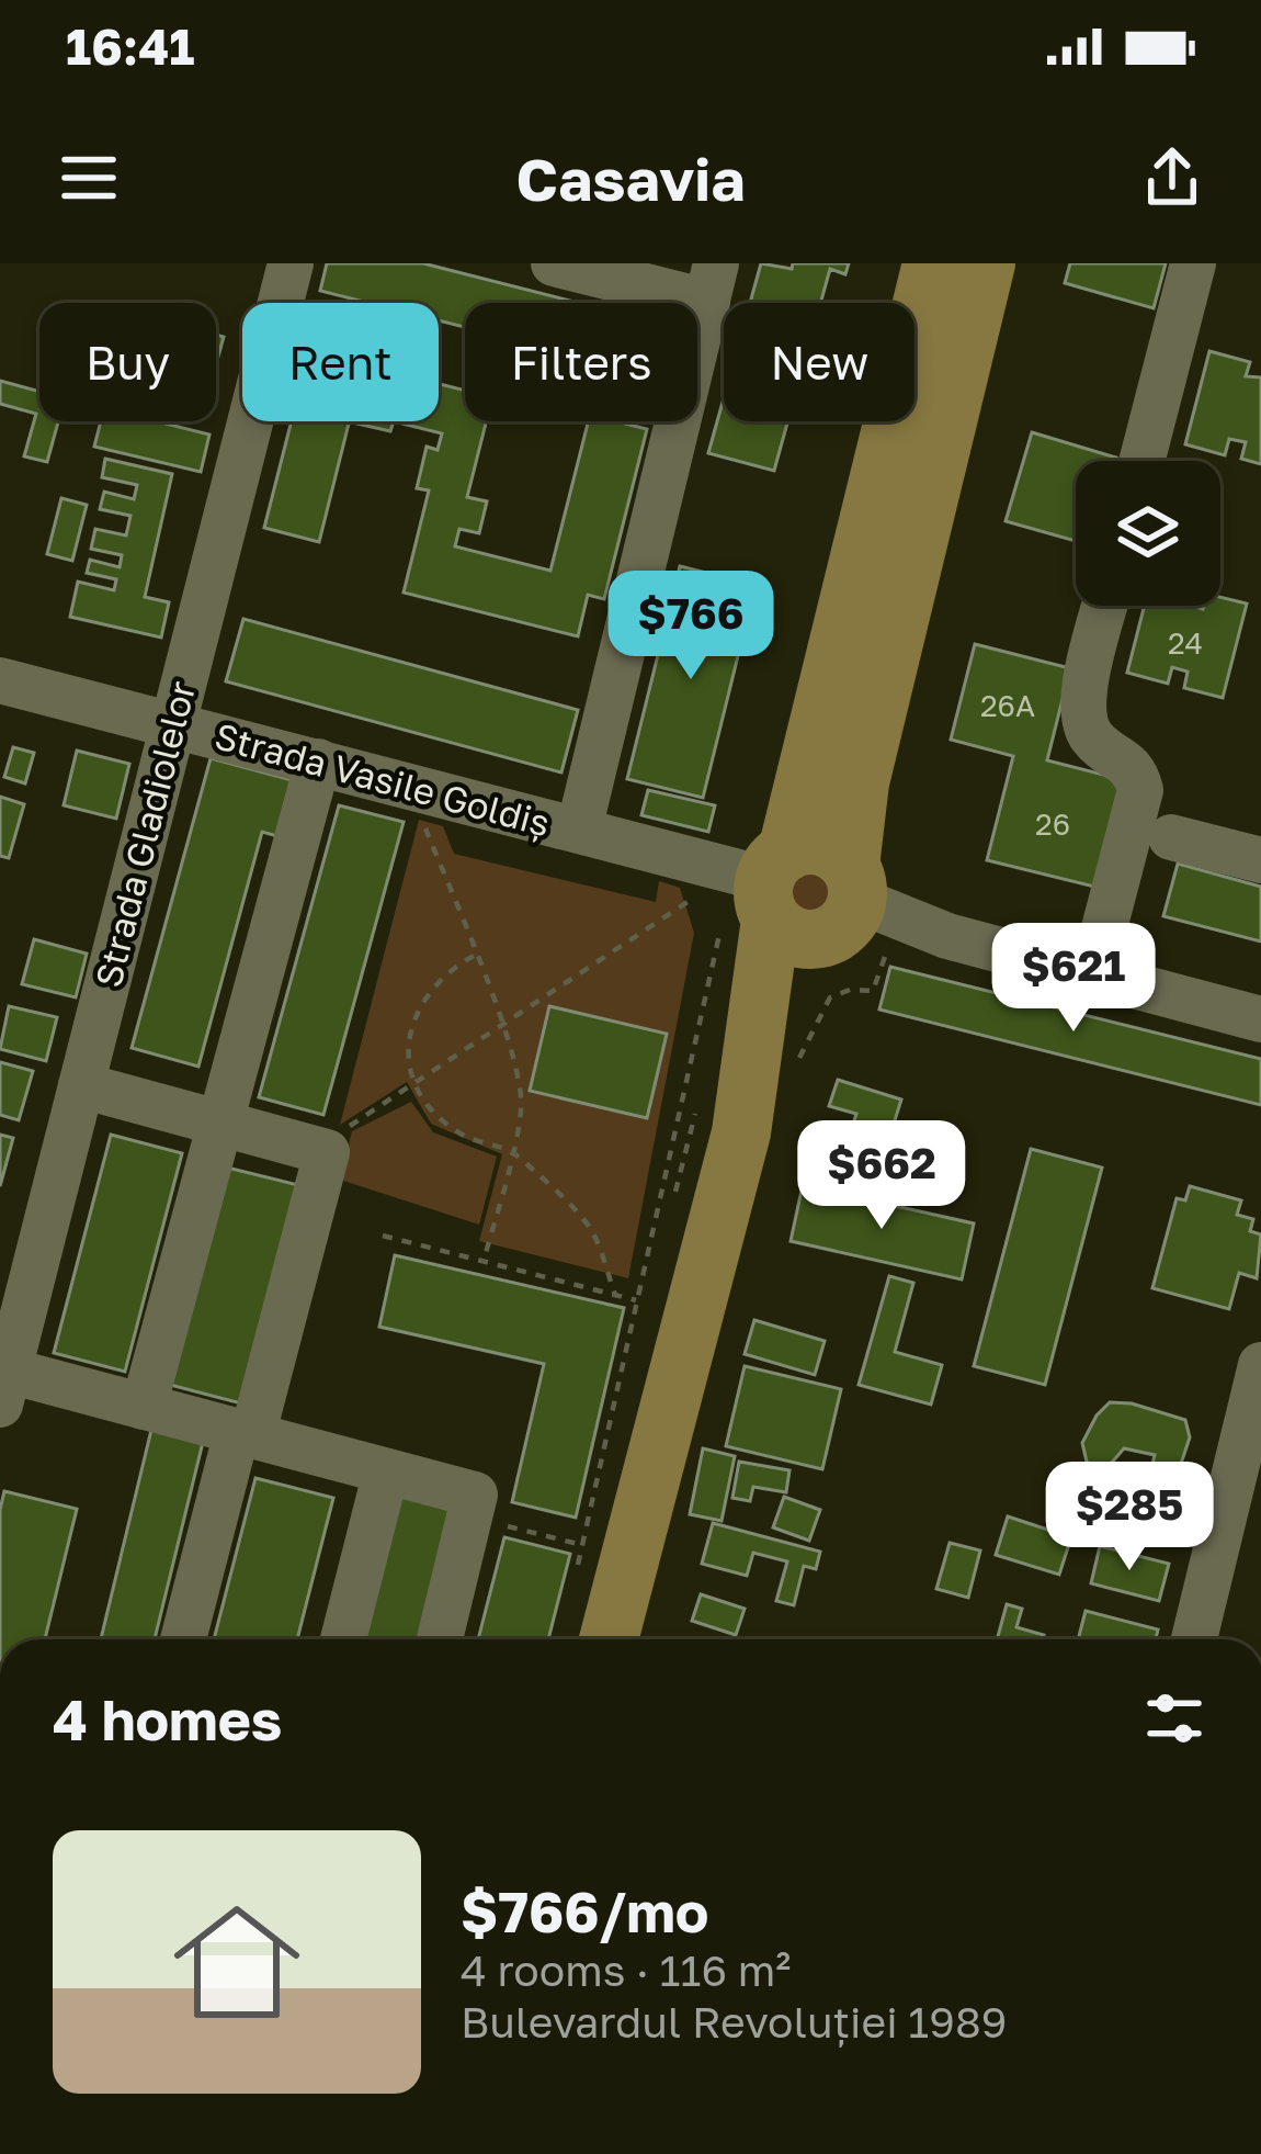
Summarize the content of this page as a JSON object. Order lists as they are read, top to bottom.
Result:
{
  "streets": {
    "street": ["Strada Vasile Goldiș", "Strada Gladiolelor"]
  },
  "crossings": [
    ["Strada Vasile Goldiș", "Strada Gladiolelor"]
  ],
  "house_numbers": ["24", "26A", "26"],
  "page": {
    "status": "16:41",
    "header": "Casavia",
    "chip": [
      "Buy",
      "Rent",
      "Filters",
      "New"
    ],
    "price": [
      "$766",
      "$621",
      "$662",
      "$285"
    ],
    "heading": "4 homes",
    "list": [
      {
        "name": "$766/mo",
        "note": "4 rooms · 116 m² · Bulevardul Revoluției 1989"
      }
    ]
  }
}
